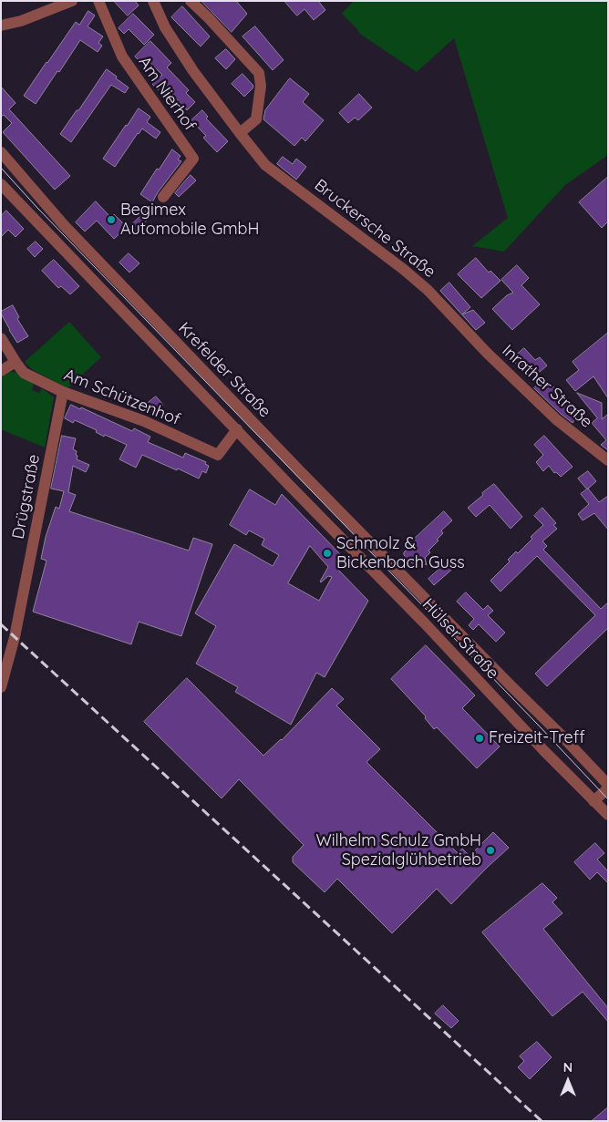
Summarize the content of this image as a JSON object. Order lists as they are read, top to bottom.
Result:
{
  "streets": {
    "street": [
      "Am Nierhof",
      "Bruckersche Straße",
      "Krefelder Straße",
      "Inrather Straße",
      "Am Schützenhof",
      "Drügstraße",
      "Hülser Straße"
    ]
  },
  "crossings": [
    ["Bruckersche Straße", "Inrather Straße"],
    ["Krefelder Straße", "Am Schützenhof"],
    ["Krefelder Straße", "Hülser Straße"],
    ["Am Schützenhof", "Drügstraße"]
  ],
  "places": [
    "Begimex Automobile GmbH",
    "Schmolz & Bickenbach Guss",
    "Freizeit-Treff",
    "Wilhelm Schulz GmbH Spezialglühbetrieb"
  ],
  "north": "top"
}
